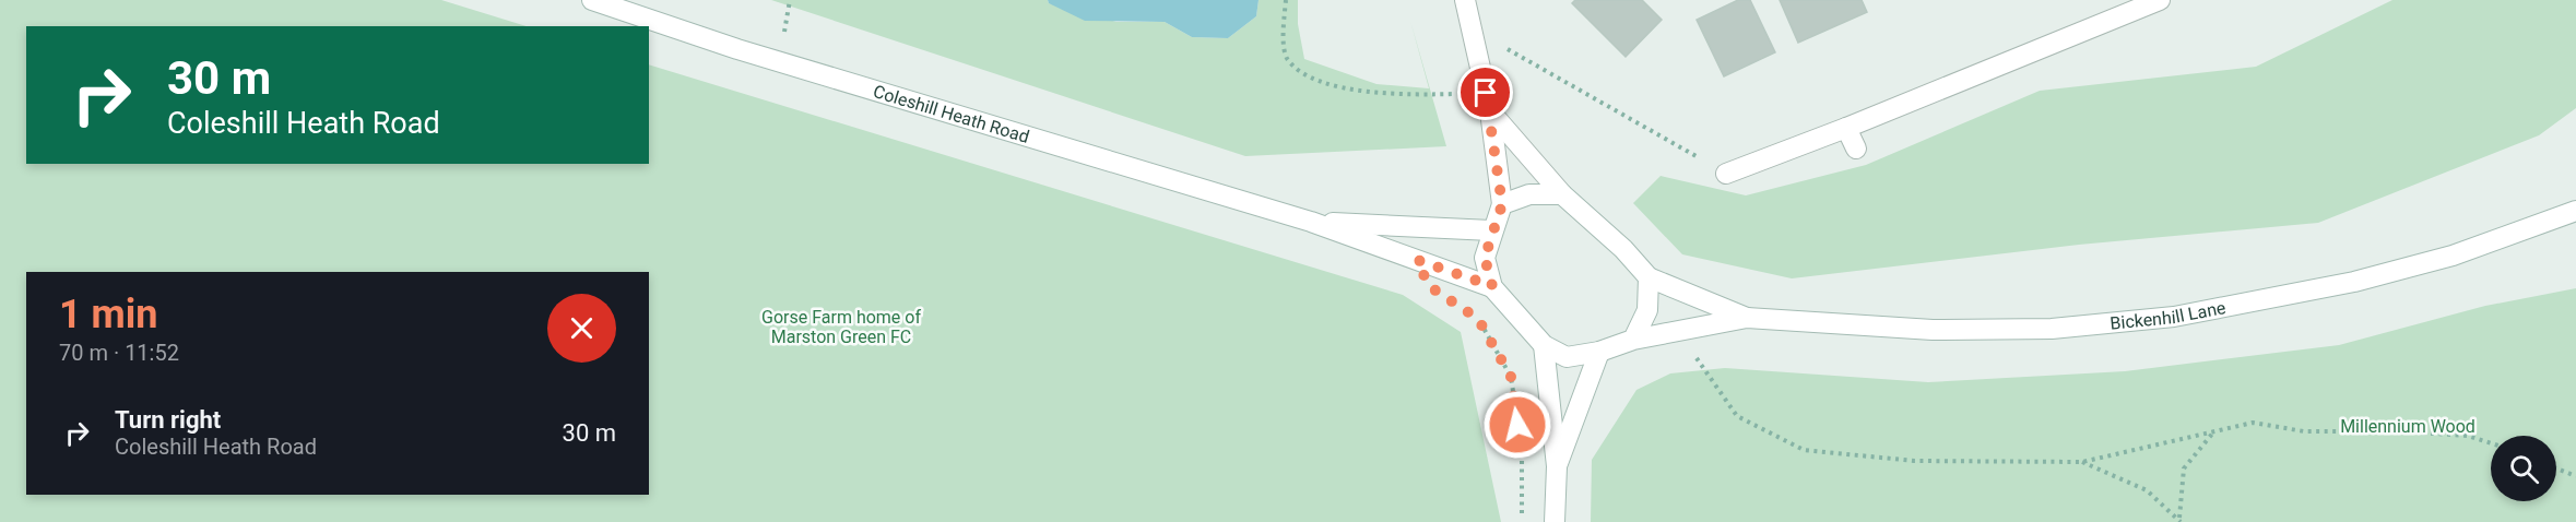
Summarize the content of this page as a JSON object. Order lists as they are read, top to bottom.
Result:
{
  "streets": {
    "street": ["Coleshill Heath Road", "Bickenhill Lane"]
  },
  "crossings": [
    ["Coleshill Heath Road", "Bickenhill Lane"]
  ],
  "parks": ["Gorse Farm home of Marston Green FC", "Millennium Wood"],
  "page": {
    "turn": ["30 m", "Coleshill Heath Road"],
    "heading": ["1 min", "70 m · 11:52"],
    "list": [
      {
        "name": "Turn right",
        "note": "Coleshill Heath Road",
        "value": "30 m"
      }
    ]
  }
}
